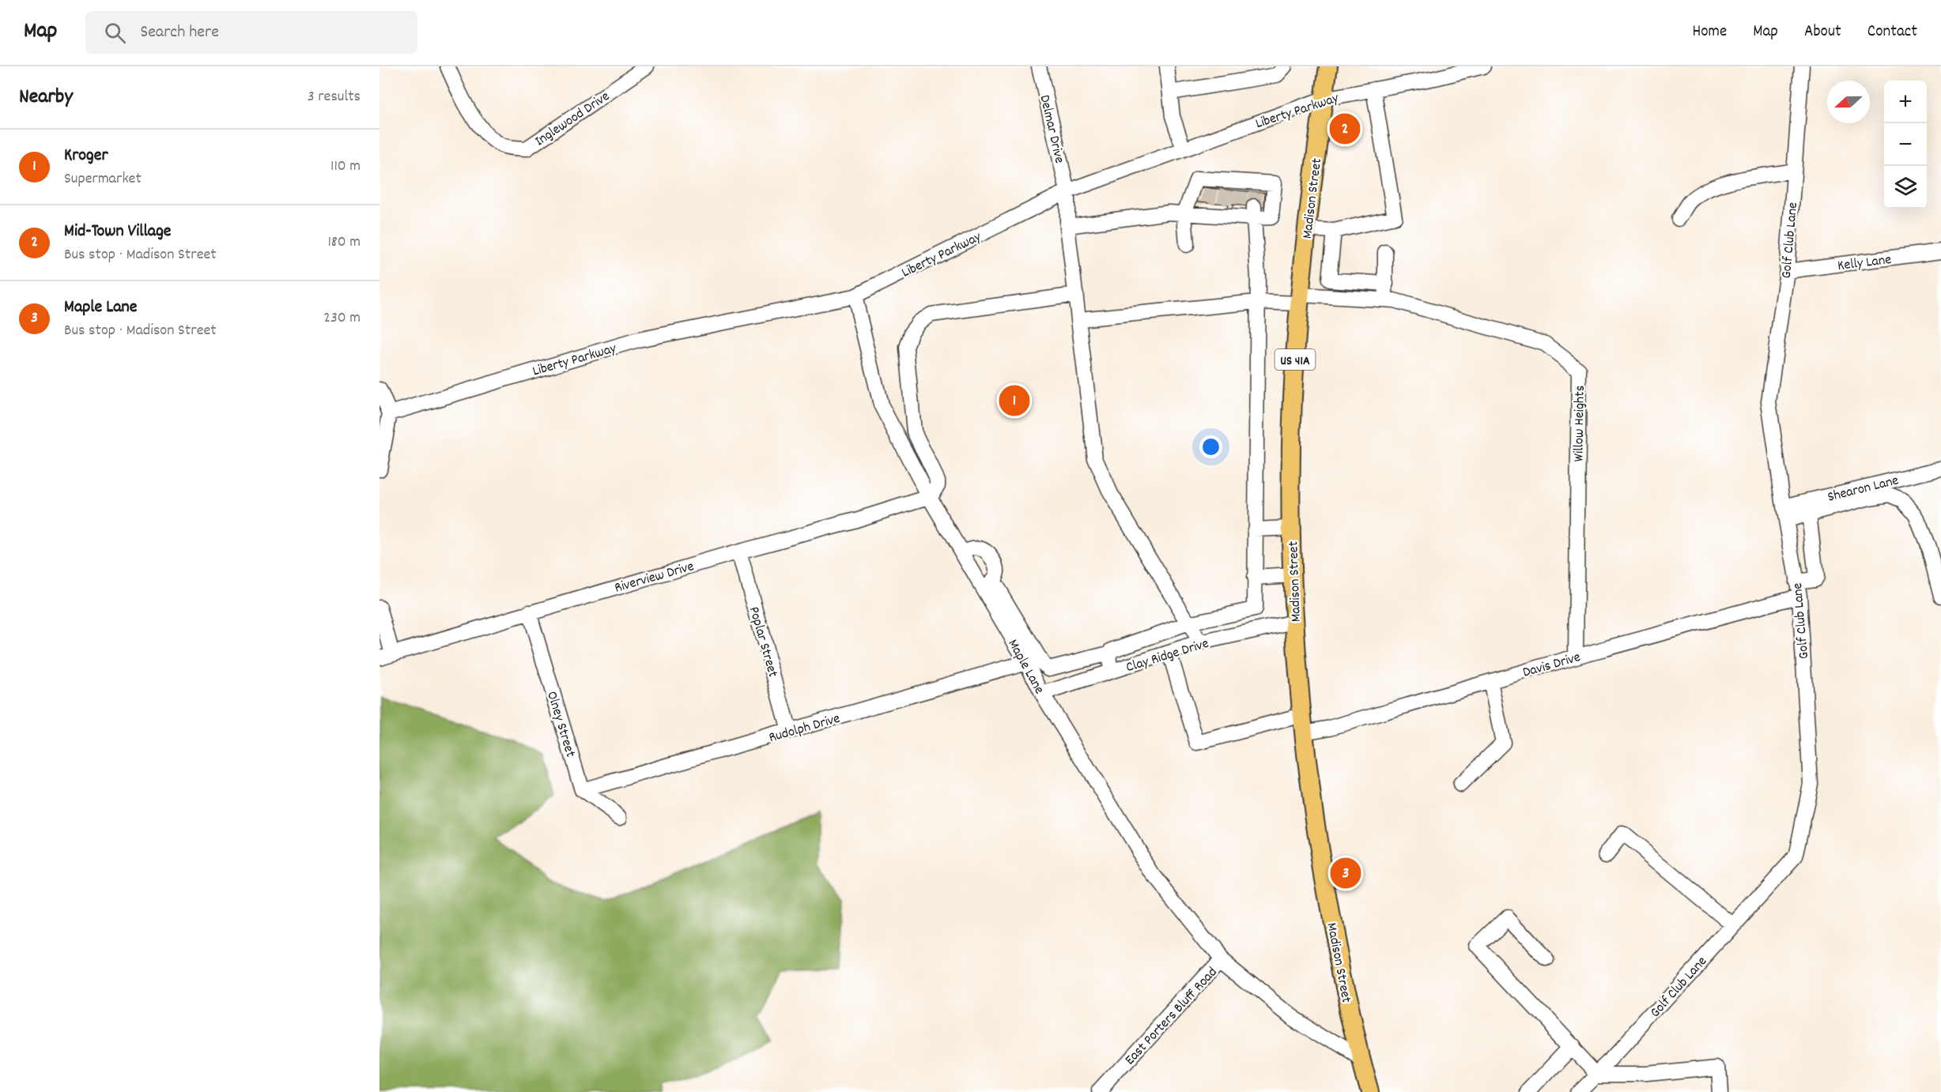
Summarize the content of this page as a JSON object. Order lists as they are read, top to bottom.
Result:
{
  "streets": {
    "main road": ["Madison Street", "US 41A"],
    "street": [
      "Liberty Parkway",
      "Inglewood Drive",
      "Delmar Drive",
      "Golf Club Lane",
      "Kelly Lane",
      "Willow Heights",
      "Shearon Lane",
      "Riverview Drive",
      "Poplar Street",
      "Clay Ridge Drive",
      "Davis Drive",
      "Maple Lane",
      "Olney Street",
      "Rudolph Drive",
      "East Porters Bluff Road"
    ]
  },
  "crossings": [
    ["Liberty Parkway", "Delmar Drive"],
    ["Liberty Parkway", "Madison Street"],
    ["Liberty Parkway", "Maple Lane"],
    ["Delmar Drive", "Willow Heights"],
    ["Delmar Drive", "Clay Ridge Drive"],
    ["Madison Street", "Willow Heights"],
    ["Madison Street", "Clay Ridge Drive"],
    ["Madison Street", "Davis Drive"],
    ["Madison Street", "Maple Lane"],
    ["Golf Club Lane", "Kelly Lane"],
    ["Golf Club Lane", "Shearon Lane"],
    ["Golf Club Lane", "Davis Drive"],
    ["Willow Heights", "Davis Drive"],
    ["Riverview Drive", "Poplar Street"],
    ["Riverview Drive", "Maple Lane"],
    ["Riverview Drive", "Olney Street"],
    ["Poplar Street", "Rudolph Drive"],
    ["Clay Ridge Drive", "Maple Lane"],
    ["Maple Lane", "Rudolph Drive"],
    ["Maple Lane", "East Porters Bluff Road"],
    ["Olney Street", "Rudolph Drive"]
  ],
  "north": "left",
  "page": {
    "header": "Map",
    "search": "Search here",
    "nav": [
      "Home",
      "Map",
      "About",
      "Contact"
    ],
    "heading": ["Nearby", "3 results"],
    "map_buttons": ["+", "−"],
    "pins": ["2", "1", "3"],
    "list": [
      {
        "mark": "1",
        "name": "Kroger",
        "note": "Supermarket",
        "value": "110 m"
      },
      {
        "mark": "2",
        "name": "Mid-Town Village",
        "note": "Bus stop · Madison Street",
        "value": "180 m"
      },
      {
        "mark": "3",
        "name": "Maple Lane",
        "note": "Bus stop · Madison Street",
        "value": "230 m"
      }
    ]
  }
}
